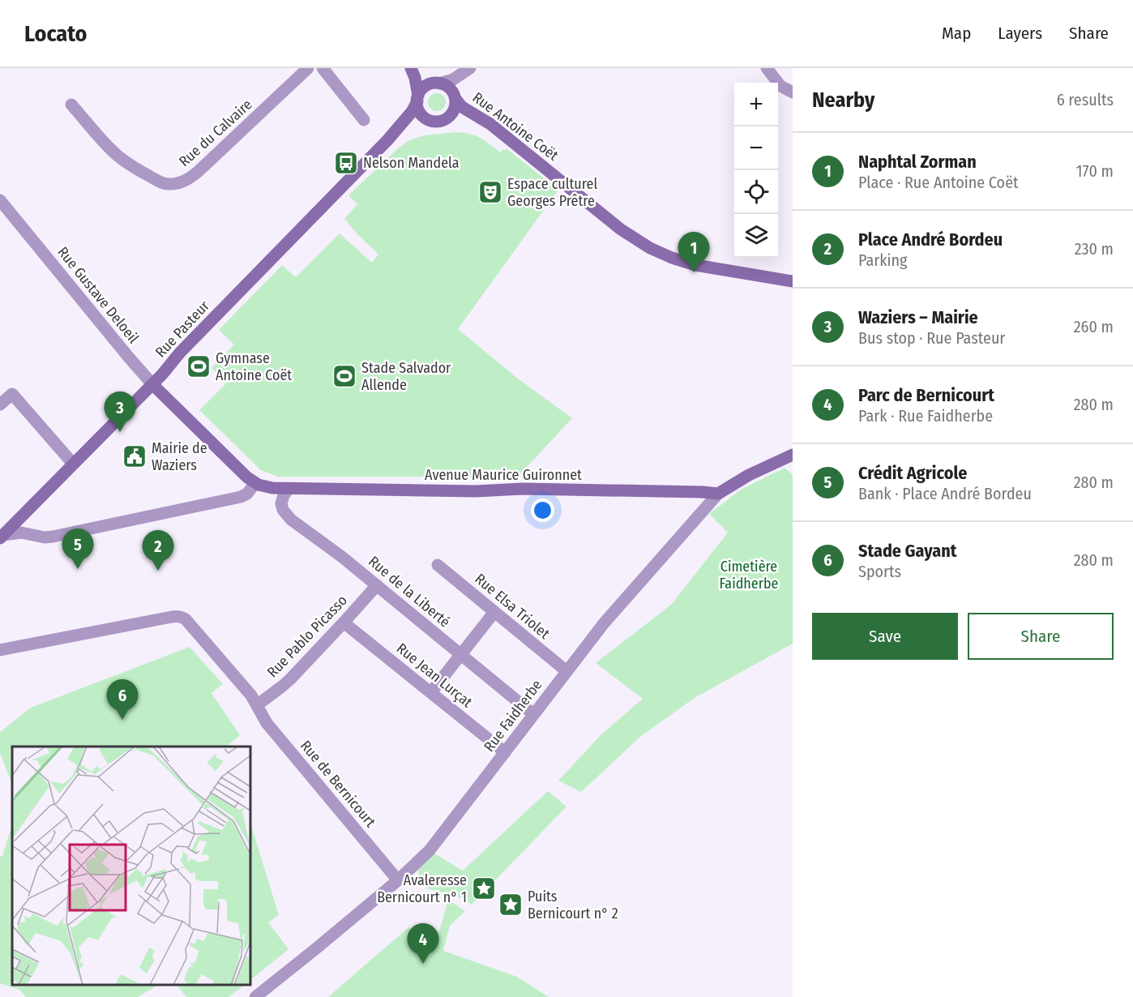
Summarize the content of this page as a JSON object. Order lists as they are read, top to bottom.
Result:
{
  "streets": {
    "street": [
      "Rue Antoine Coët",
      "Rue du Calvaire",
      "Rue Gustave Deloeil",
      "Rue Pasteur",
      "Avenue Maurice Guironnet",
      "Rue de la Liberté",
      "Rue Elsa Triolet",
      "Rue Pablo Picasso",
      "Rue Jean Lurçat",
      "Rue Faidherbe",
      "Rue de Bernicourt"
    ]
  },
  "crossings": [
    ["Rue Antoine Coët", "Rue Pasteur"],
    ["Rue Gustave Deloeil", "Rue Pasteur"],
    ["Rue Gustave Deloeil", "Avenue Maurice Guironnet"],
    ["Rue Gustave Deloeil", "Rue de la Liberté"],
    ["Avenue Maurice Guironnet", "Rue de la Liberté"],
    ["Avenue Maurice Guironnet", "Rue Faidherbe"],
    ["Rue de la Liberté", "Rue Pablo Picasso"],
    ["Rue de la Liberté", "Rue Faidherbe"],
    ["Rue Elsa Triolet", "Rue Faidherbe"],
    ["Rue Pablo Picasso", "Rue Jean Lurçat"],
    ["Rue Pablo Picasso", "Rue de Bernicourt"],
    ["Rue Jean Lurçat", "Rue Faidherbe"],
    ["Rue Faidherbe", "Rue de Bernicourt"]
  ],
  "parks": ["Cimetière Faidherbe"],
  "places": {
    "bus stop": ["Nelson Mandela"],
    "theatre": ["Espace culturel Georges Prêtre"],
    "sports": ["Gymnase Antoine Coët", "Stade Salvador Allende"],
    "public building": ["Mairie de Waziers"],
    "place": ["Avaleresse Bernicourt n° 1", "Puits Bernicourt n° 2"]
  },
  "page": {
    "header": "Locato",
    "nav": ["Map", "Layers", "Share"],
    "heading": ["Nearby", "6 results"],
    "map_buttons": ["+", "−"],
    "list": [
      {
        "mark": "1",
        "name": "Naphtal Zorman",
        "note": "Place · Rue Antoine Coët",
        "value": "170 m"
      },
      {
        "mark": "2",
        "name": "Place André Bordeu",
        "note": "Parking",
        "value": "230 m"
      },
      {
        "mark": "3",
        "name": "Waziers – Mairie",
        "note": "Bus stop · Rue Pasteur",
        "value": "260 m"
      },
      {
        "mark": "4",
        "name": "Parc de Bernicourt",
        "note": "Park · Rue Faidherbe",
        "value": "280 m"
      },
      {
        "mark": "5",
        "name": "Crédit Agricole",
        "note": "Bank · Place André Bordeu",
        "value": "280 m"
      },
      {
        "mark": "6",
        "name": "Stade Gayant",
        "note": "Sports",
        "value": "280 m"
      }
    ],
    "pins": [
      "1",
      "3",
      "5",
      "2",
      "6",
      "4"
    ],
    "buttons": ["Save", "Share"]
  }
}
